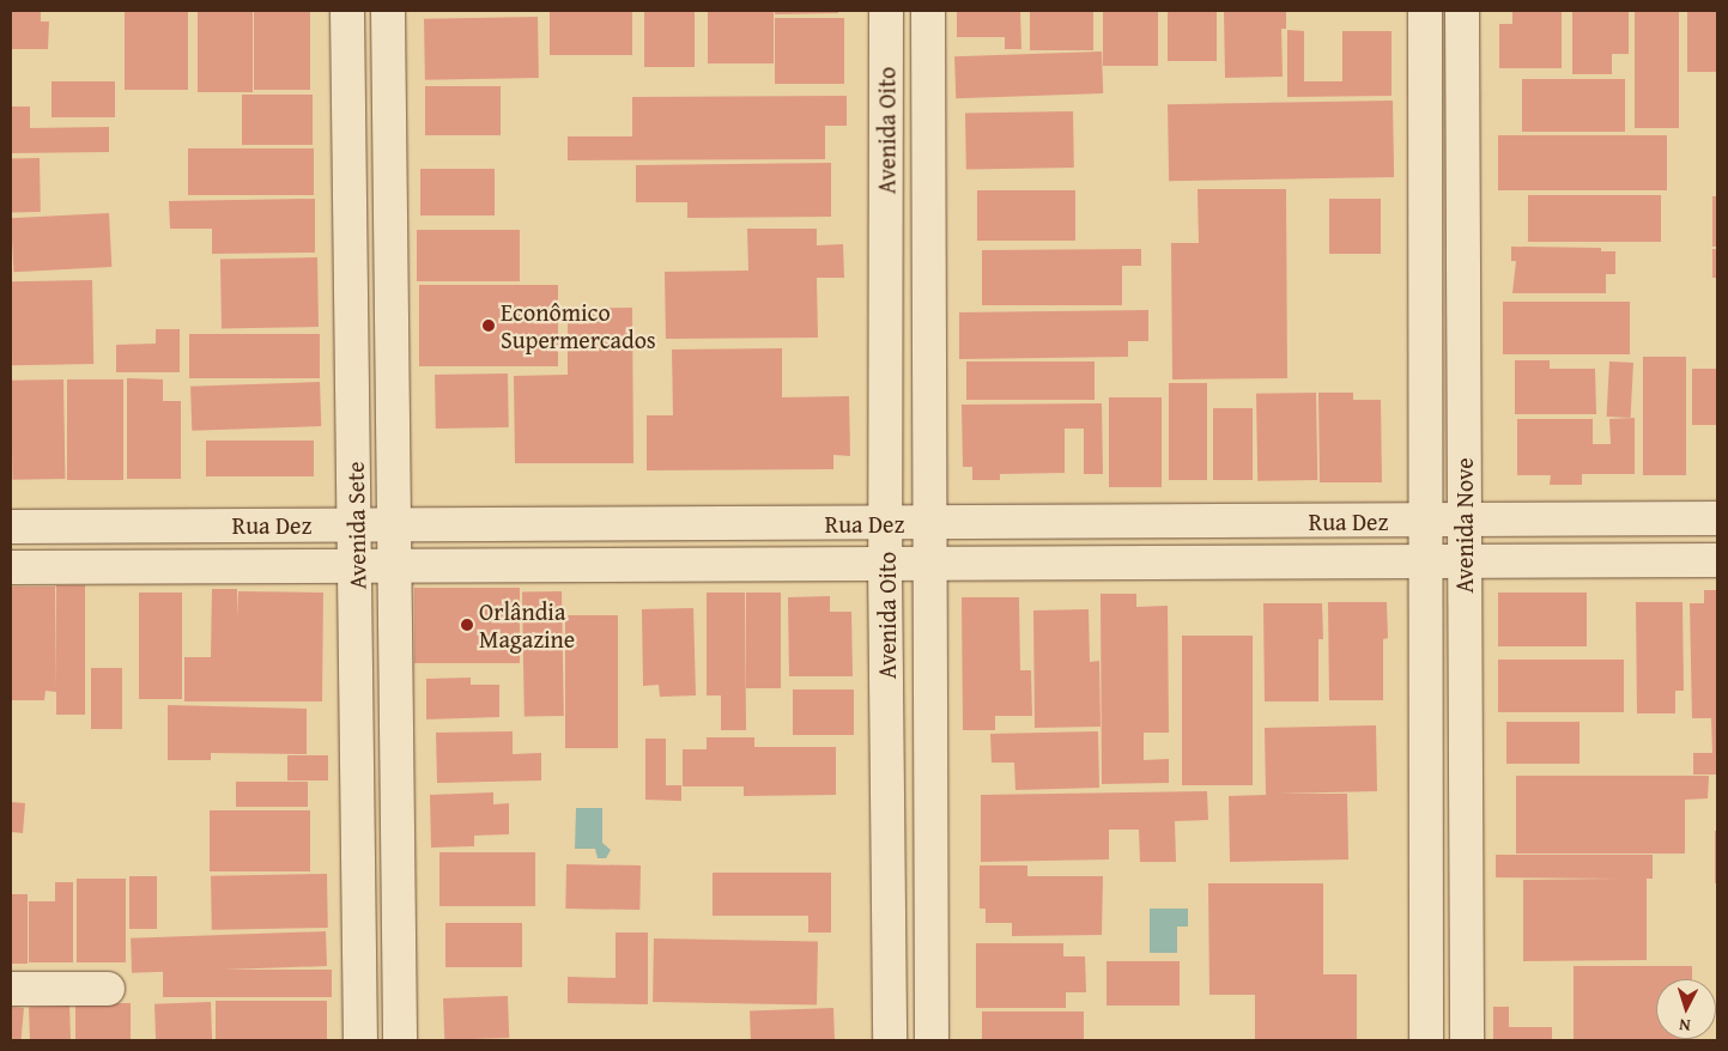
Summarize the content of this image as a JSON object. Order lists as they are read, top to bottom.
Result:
{
  "streets": {
    "street": [
      "Avenida Oito",
      "Rua Dez",
      "Avenida Sete",
      "Avenida Nove"
    ]
  },
  "crossings": [
    ["Avenida Oito", "Rua Dez"],
    ["Rua Dez", "Avenida Sete"],
    ["Rua Dez", "Avenida Nove"]
  ],
  "places": ["Econômico Supermercados", "Orlândia Magazine"],
  "north": "bottom"
}
